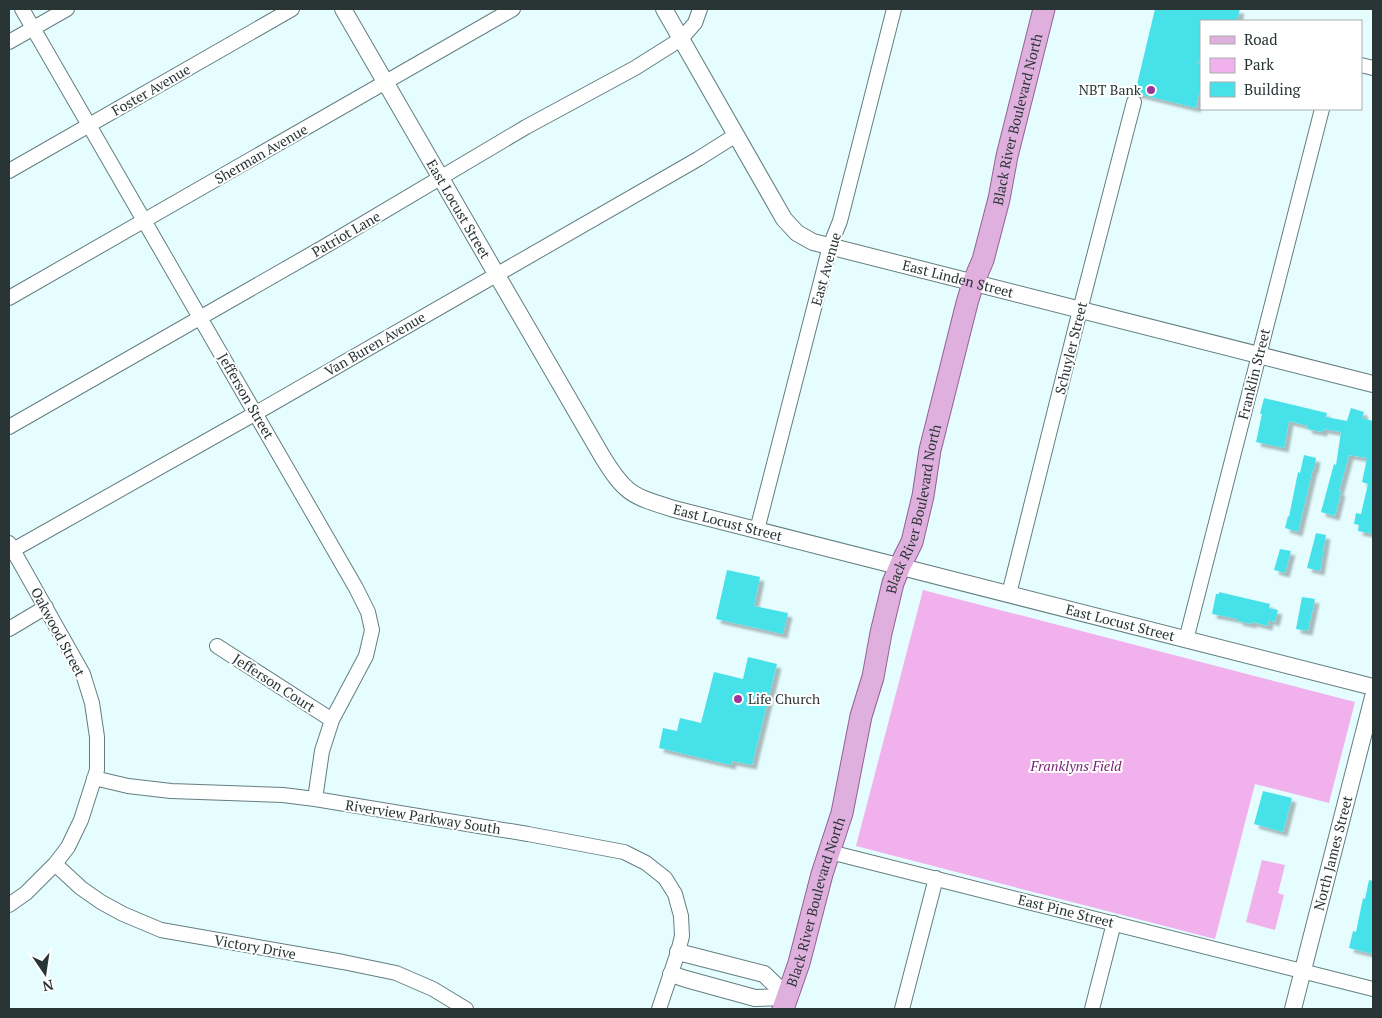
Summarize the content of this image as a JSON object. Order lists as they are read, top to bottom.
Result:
{
  "streets": {
    "main road": ["Black River Boulevard North"],
    "street": [
      "Foster Avenue",
      "Sherman Avenue",
      "East Locust Street",
      "Patriot Lane",
      "East Avenue",
      "East Linden Street",
      "Van Buren Avenue",
      "Schuyler Street",
      "Franklin Street",
      "Jefferson Street",
      "Oakwood Street",
      "Jefferson Court",
      "Riverview Parkway South",
      "North James Street",
      "East Pine Street",
      "Victory Drive"
    ]
  },
  "crossings": [
    ["Foster Avenue", "Jefferson Street"],
    ["Black River Boulevard North", "East Locust Street"],
    ["Black River Boulevard North", "East Linden Street"],
    ["Black River Boulevard North", "East Pine Street"],
    ["Sherman Avenue", "East Locust Street"],
    ["Sherman Avenue", "Jefferson Street"],
    ["East Locust Street", "Patriot Lane"],
    ["East Locust Street", "East Avenue"],
    ["East Locust Street", "Van Buren Avenue"],
    ["East Locust Street", "Schuyler Street"],
    ["East Locust Street", "Franklin Street"],
    ["Patriot Lane", "East Linden Street"],
    ["Patriot Lane", "Jefferson Street"],
    ["East Avenue", "East Linden Street"],
    ["East Linden Street", "Van Buren Avenue"],
    ["East Linden Street", "Schuyler Street"],
    ["East Linden Street", "Franklin Street"],
    ["Van Buren Avenue", "Jefferson Street"],
    ["Van Buren Avenue", "Oakwood Street"],
    ["Jefferson Street", "Jefferson Court"],
    ["Jefferson Street", "Riverview Parkway South"],
    ["Oakwood Street", "Riverview Parkway South"],
    ["Oakwood Street", "Victory Drive"],
    ["North James Street", "East Pine Street"]
  ],
  "parks": ["Franklyns Field"],
  "places": ["NBT Bank", "Life Church"],
  "legend": ["Road", "Park", "Building"],
  "north": "bottom"
}
